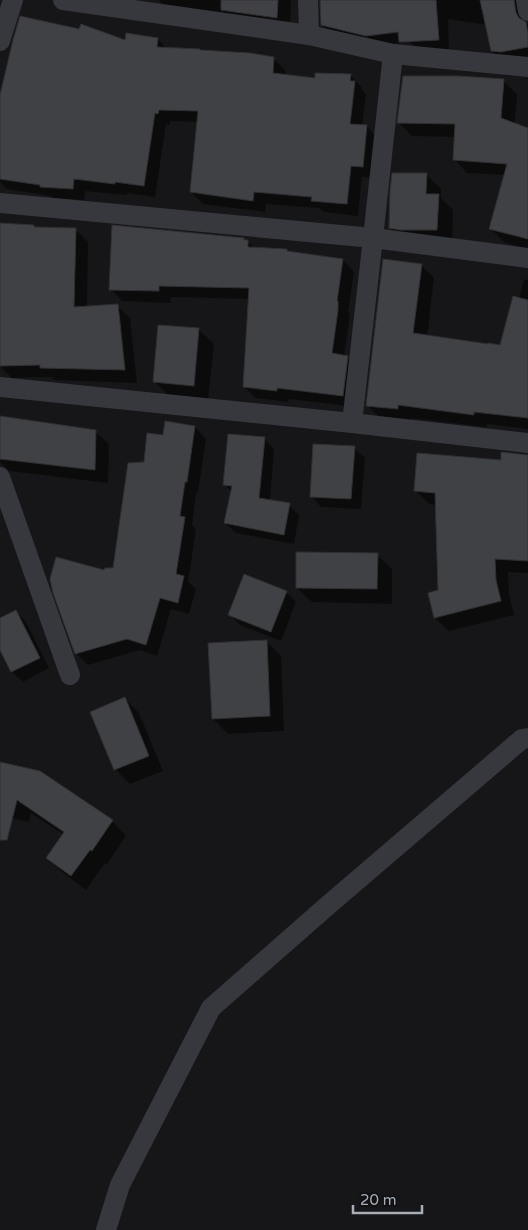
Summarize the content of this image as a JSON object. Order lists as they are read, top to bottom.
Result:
{
  "scale_bar": "20 m"
}
